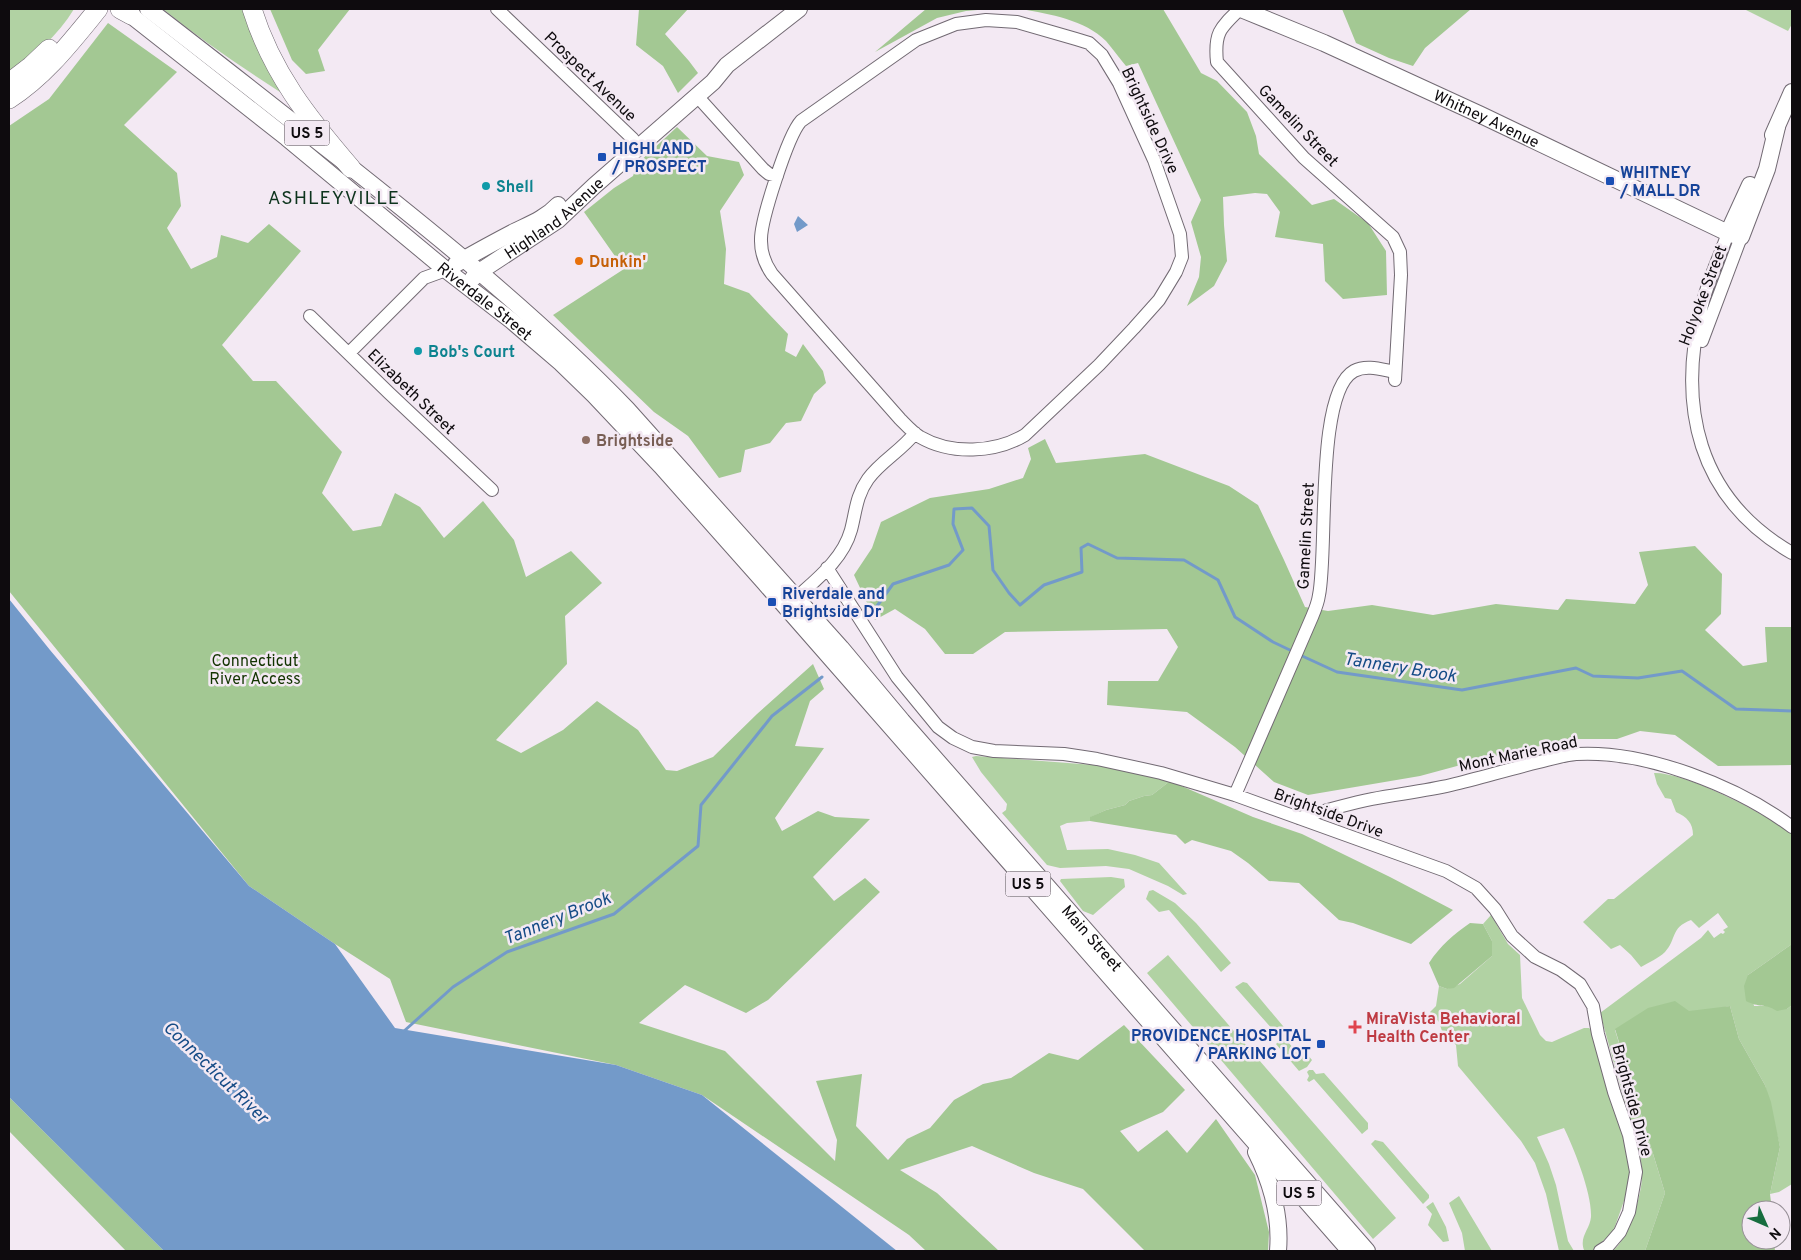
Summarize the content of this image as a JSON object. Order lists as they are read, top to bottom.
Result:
{
  "streets": {
    "main road": [
      "Whitney Avenue",
      "US 5",
      "Highland Avenue",
      "Riverdale Street",
      "Main Street"
    ],
    "street": [
      "Prospect Avenue",
      "Brightside Drive",
      "Gamelin Street",
      "Holyoke Street",
      "Elizabeth Street",
      "Mont Marie Road"
    ]
  },
  "crossings": [
    ["Prospect Avenue", "Highland Avenue"],
    ["Whitney Avenue", "Gamelin Street"],
    ["Whitney Avenue", "Holyoke Street"],
    ["Brightside Drive", "Gamelin Street"],
    ["Brightside Drive", "Mont Marie Road"],
    ["Highland Avenue", "Riverdale Street"],
    ["Riverdale Street", "Main Street"]
  ],
  "districts": ["ASHLEYVILLE"],
  "water": ["Tannery Brook", "Connecticut River"],
  "parks": ["Connecticut River Access"],
  "places": {
    "transit": [
      "HIGHLAND / PROSPECT",
      "WHITNEY / MALL DR",
      "Riverdale and Brightside Dr",
      "PROVIDENCE HOSPITAL / PARKING LOT"
    ],
    "other": [
      "Shell",
      "Dunkin'",
      "Bob's Court",
      "Brightside"
    ],
    "health": ["MiraVista Behavioral Health Center"]
  },
  "north": "bottom right"
}
